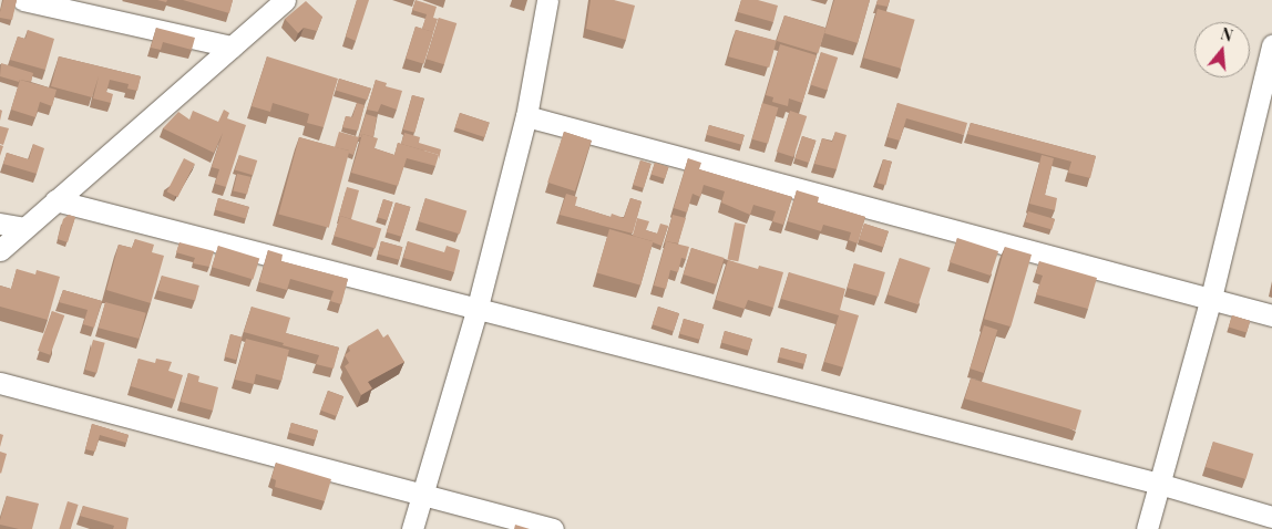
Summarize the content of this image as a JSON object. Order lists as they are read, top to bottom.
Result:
{
  "north": "top"
}
